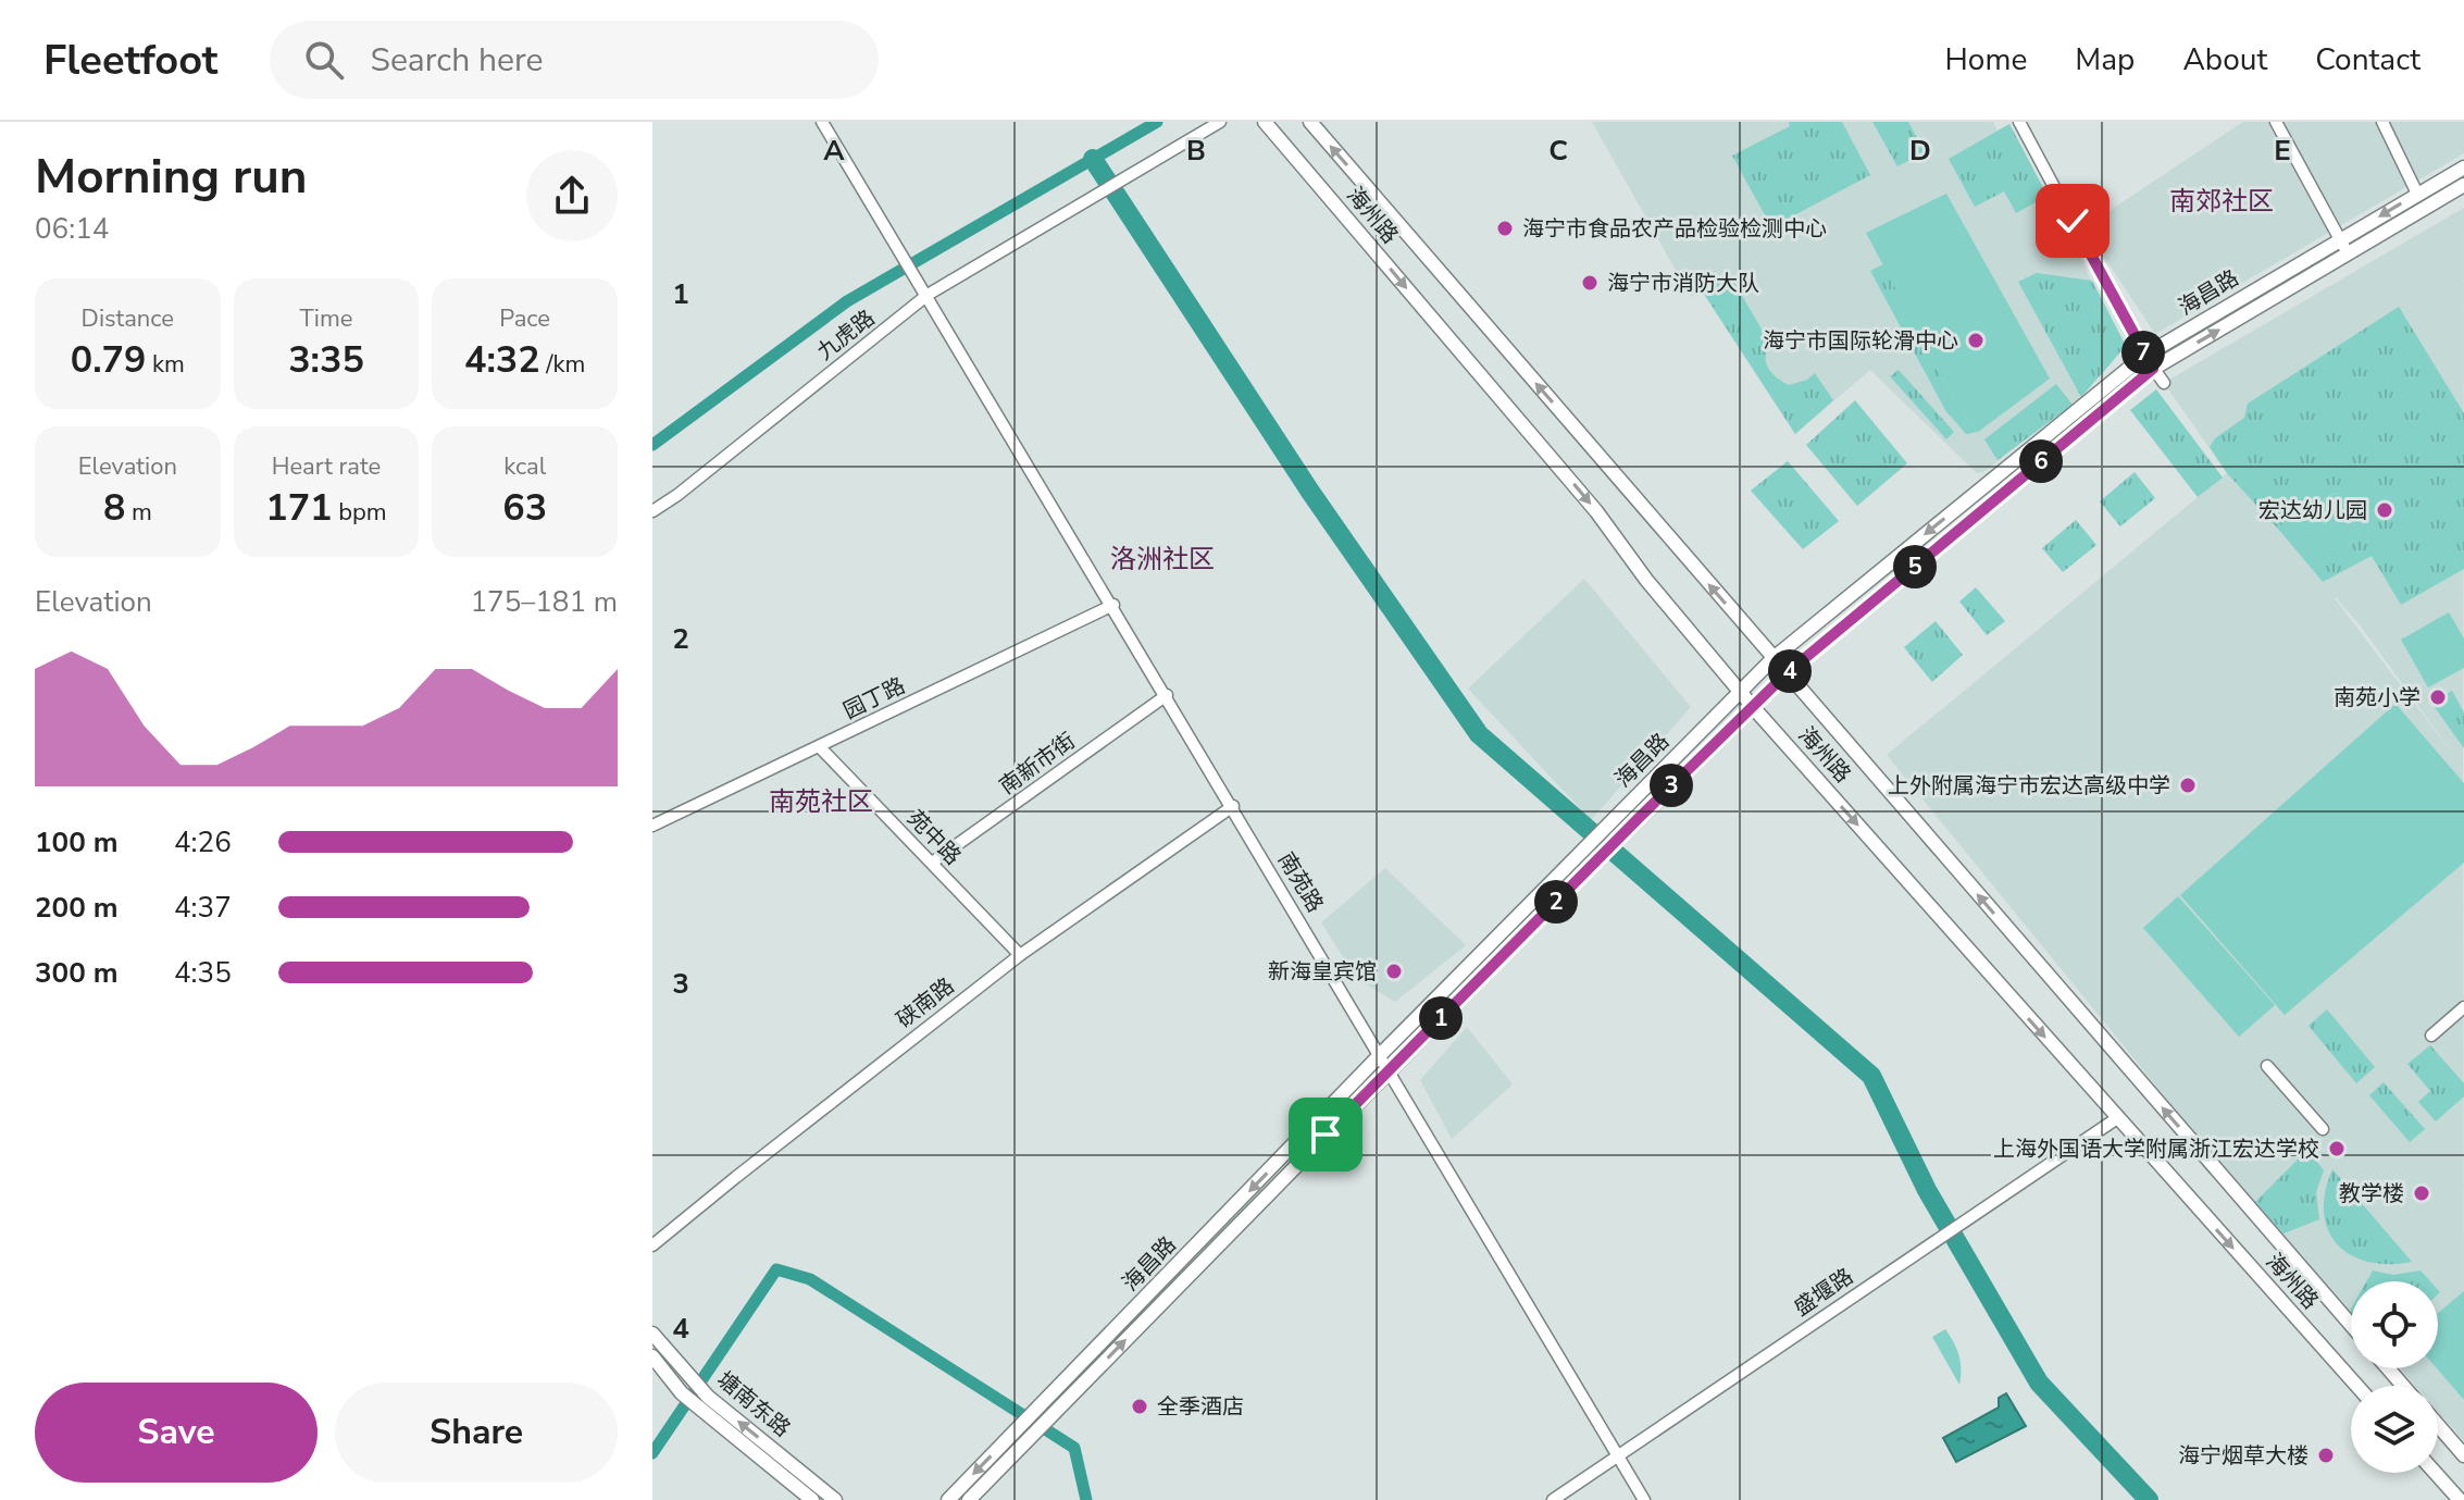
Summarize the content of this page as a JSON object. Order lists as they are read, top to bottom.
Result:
{
  "streets": {
    "main road": ["海州路", "海昌路", "塘南东路"],
    "street": [
      "九虎路",
      "园丁路",
      "南新市街",
      "苑中路",
      "南苑路",
      "硖南路",
      "盛堰路"
    ]
  },
  "crossings": [
    ["海州路", "海昌路"],
    ["海州路", "盛堰路"],
    ["海昌路", "南苑路"],
    ["九虎路", "南苑路"],
    ["园丁路", "苑中路"],
    ["园丁路", "南苑路"],
    ["南新市街", "苑中路"],
    ["南新市街", "南苑路"],
    ["苑中路", "硖南路"],
    ["南苑路", "硖南路"],
    ["南苑路", "盛堰路"]
  ],
  "districts": ["南郊社区", "洛洲社区", "南苑社区"],
  "places": [
    "海宁市食品农产品检验检测中心",
    "海宁市消防大队",
    "海宁市国际轮滑中心",
    "宏达幼儿园",
    "南苑小学",
    "上外附属海宁市宏达高级中学",
    "新海皇宾馆",
    "上海外国语大学附属浙江宏达学校",
    "教学楼",
    "全季酒店",
    "海宁烟草大楼"
  ],
  "page": {
    "header": "Fleetfoot",
    "search": "Search here",
    "nav": [
      "Home",
      "Map",
      "About",
      "Contact"
    ],
    "heading": ["Morning run", "06:14"],
    "stats": [
      ["Distance", "0.79 km"],
      ["Time", "3:35"],
      ["Pace", "4:32 /km"],
      ["Elevation", "8 m"],
      ["Heart rate", "171 bpm"],
      ["kcal", "63"]
    ],
    "pins": [
      "7",
      "6",
      "5",
      "4",
      "3",
      "2",
      "1"
    ],
    "chart": ["Elevation", "175–181 m"],
    "list": [
      {
        "name": "100 m",
        "note": "4:26"
      },
      {
        "name": "200 m",
        "note": "4:37"
      },
      {
        "name": "300 m",
        "note": "4:35"
      }
    ],
    "buttons": ["Save", "Share"]
  },
  "grid": {
    "columns": [
      "A",
      "B",
      "C",
      "D",
      "E"
    ],
    "rows": [
      "1",
      "2",
      "3",
      "4"
    ]
  }
}
